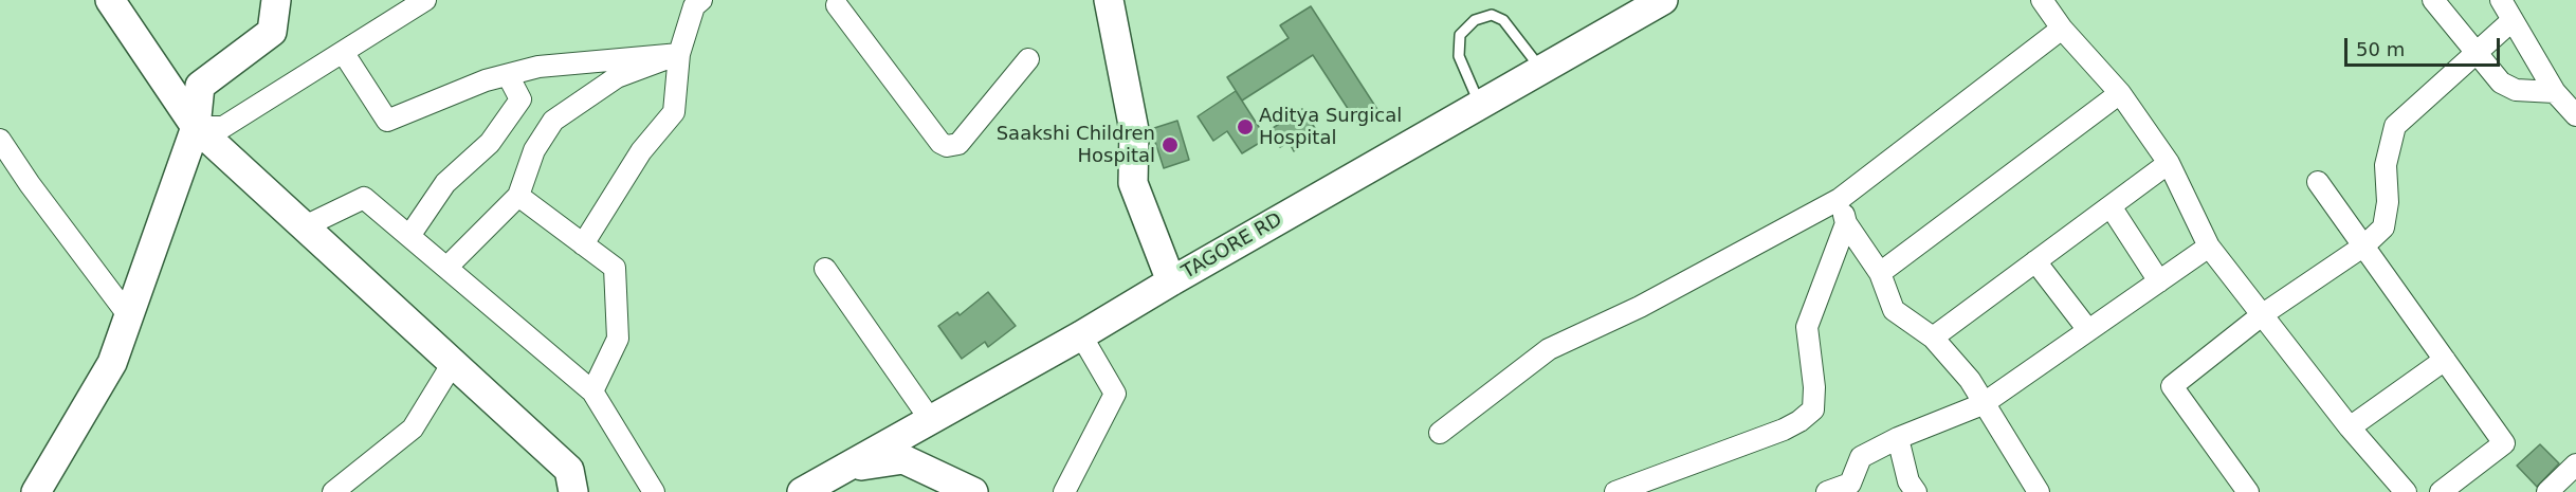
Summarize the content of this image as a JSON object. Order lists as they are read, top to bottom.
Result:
{
  "streets": {
    "street": ["TAGORE RD"]
  },
  "places": ["Aditya Surgical Hospital", "Saakshi Children Hospital"],
  "scale_bar": "50 m"
}
